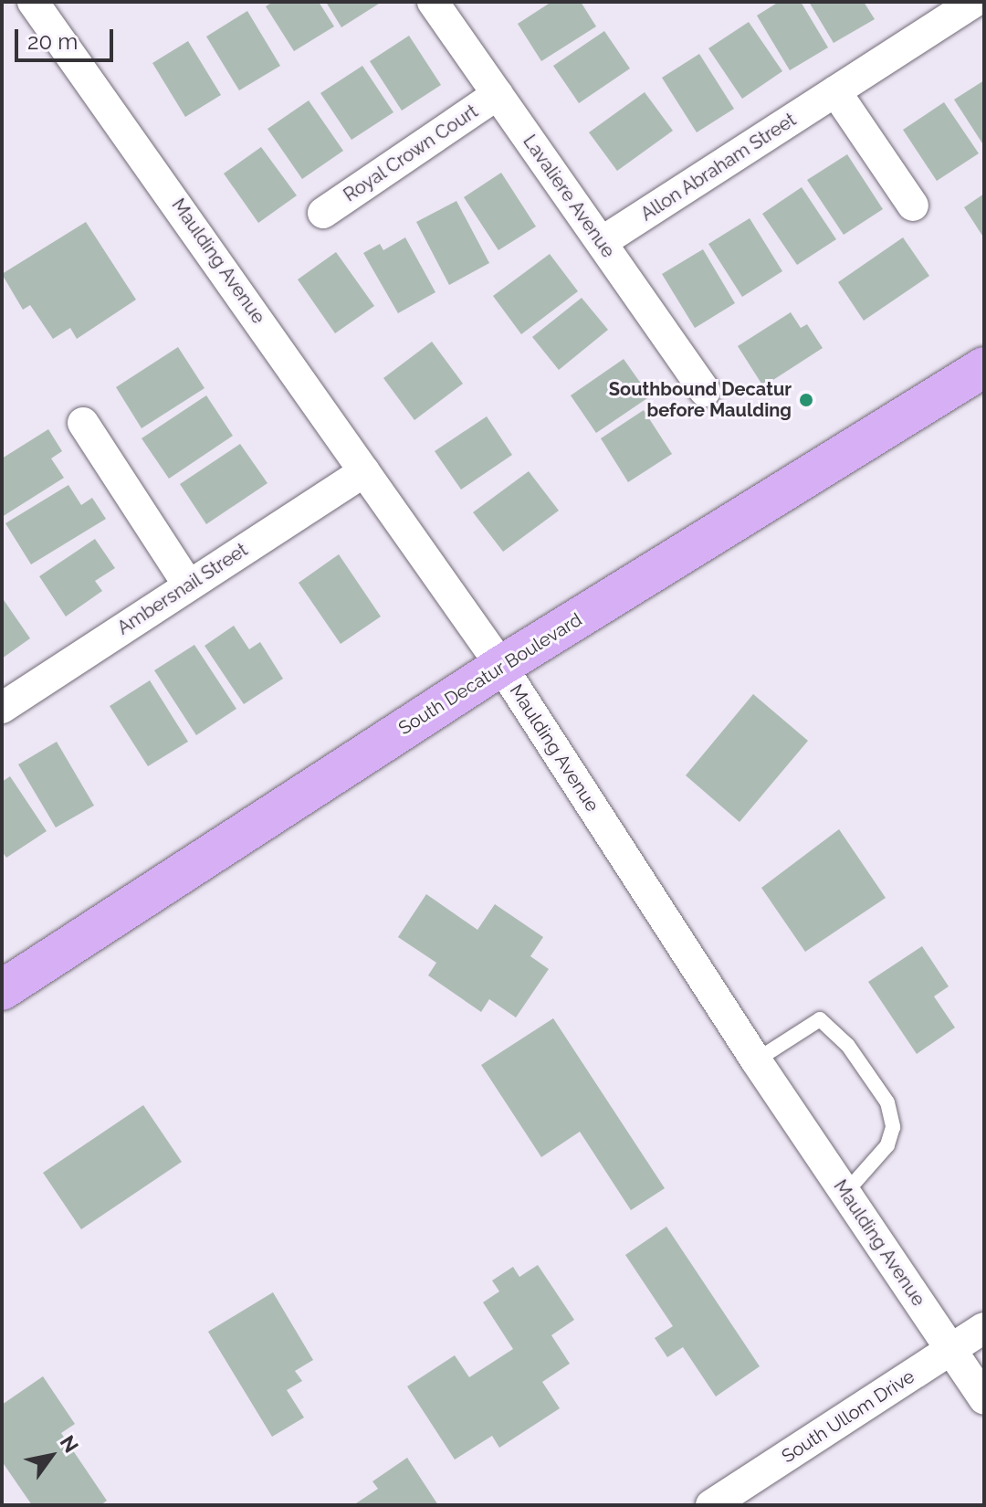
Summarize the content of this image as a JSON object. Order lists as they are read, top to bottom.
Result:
{
  "streets": {
    "main road": ["South Decatur Boulevard"],
    "street": [
      "Royal Crown Court",
      "Allon Abraham Street",
      "Lavaliere Avenue",
      "Maulding Avenue",
      "Ambersnail Street",
      "South Ullom Drive"
    ]
  },
  "crossings": [
    ["Royal Crown Court", "Lavaliere Avenue"],
    ["Allon Abraham Street", "Lavaliere Avenue"],
    ["Maulding Avenue", "Ambersnail Street"],
    ["Maulding Avenue", "South Decatur Boulevard"],
    ["Maulding Avenue", "South Ullom Drive"]
  ],
  "places": ["Southbound Decatur before Maulding"],
  "scale_bar": "20 m",
  "north": "top right"
}
